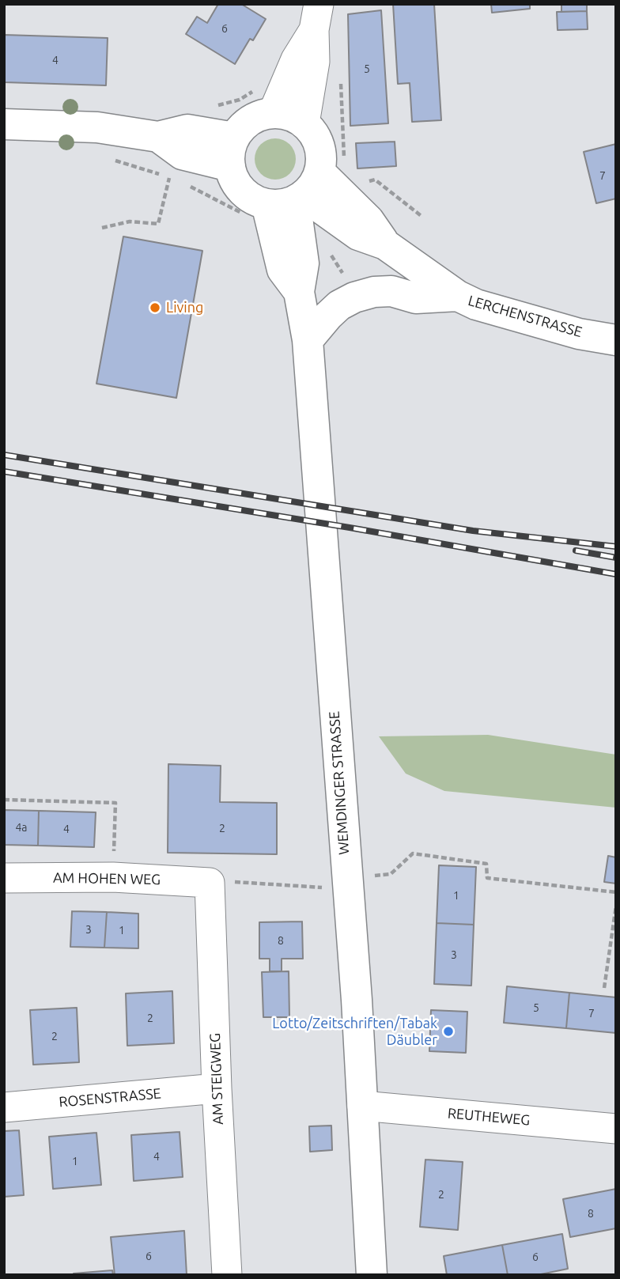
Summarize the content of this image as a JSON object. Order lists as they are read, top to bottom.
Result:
{
  "streets": {
    "main road": ["LERCHENSTRASSE", "WEMDINGER STRASSE"],
    "street": [
      "AM HOHEN WEG",
      "AM STEIGWEG",
      "ROSENSTRASSE",
      "REUTHEWEG"
    ]
  },
  "crossings": [
    ["LERCHENSTRASSE", "WEMDINGER STRASSE"],
    ["WEMDINGER STRASSE", "REUTHEWEG"],
    ["AM HOHEN WEG", "AM STEIGWEG"],
    ["AM STEIGWEG", "ROSENSTRASSE"]
  ],
  "places": ["Living", "Lotto/Zeitschriften/Tabak Däubler"],
  "house_numbers": [
    "6",
    "4",
    "5",
    "7",
    "4a",
    "2",
    "4",
    "1",
    "3",
    "1",
    "8",
    "3",
    "5",
    "7",
    "2",
    "2",
    "4",
    "1",
    "2",
    "8",
    "6",
    "6"
  ]
}
